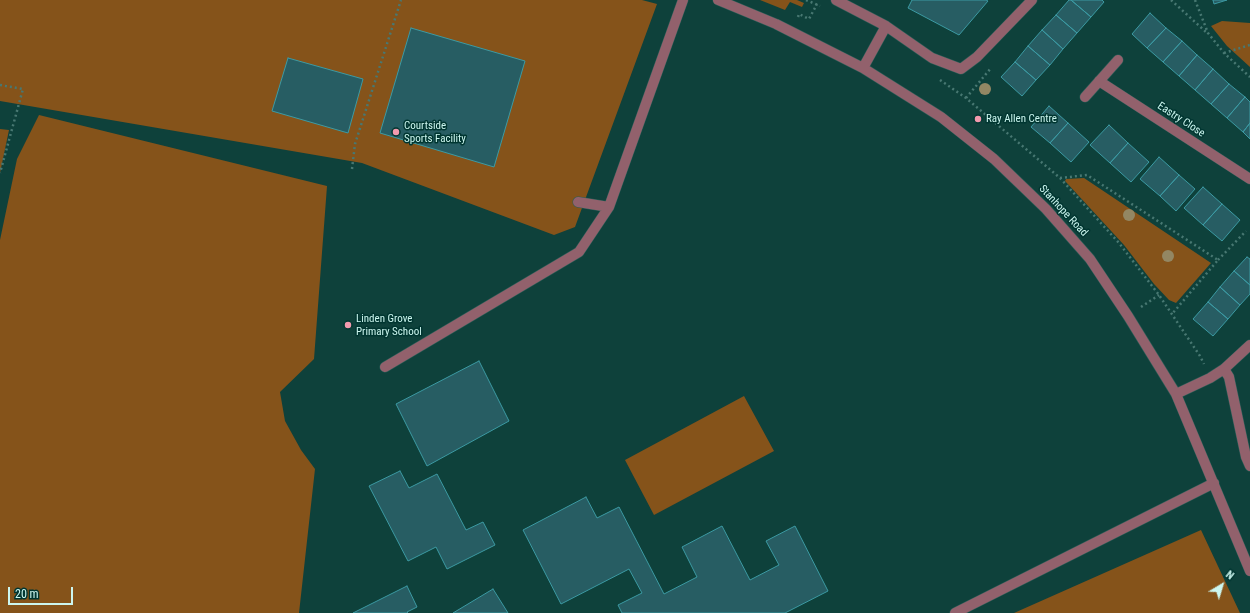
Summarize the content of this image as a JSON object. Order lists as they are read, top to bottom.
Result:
{
  "streets": {
    "street": ["Eastry Close", "Stanhope Road"]
  },
  "places": ["Ray Allen Centre", "Courtside Sports Facility", "Linden Grove Primary School"],
  "scale_bar": "20 m",
  "north": "top right"
}
